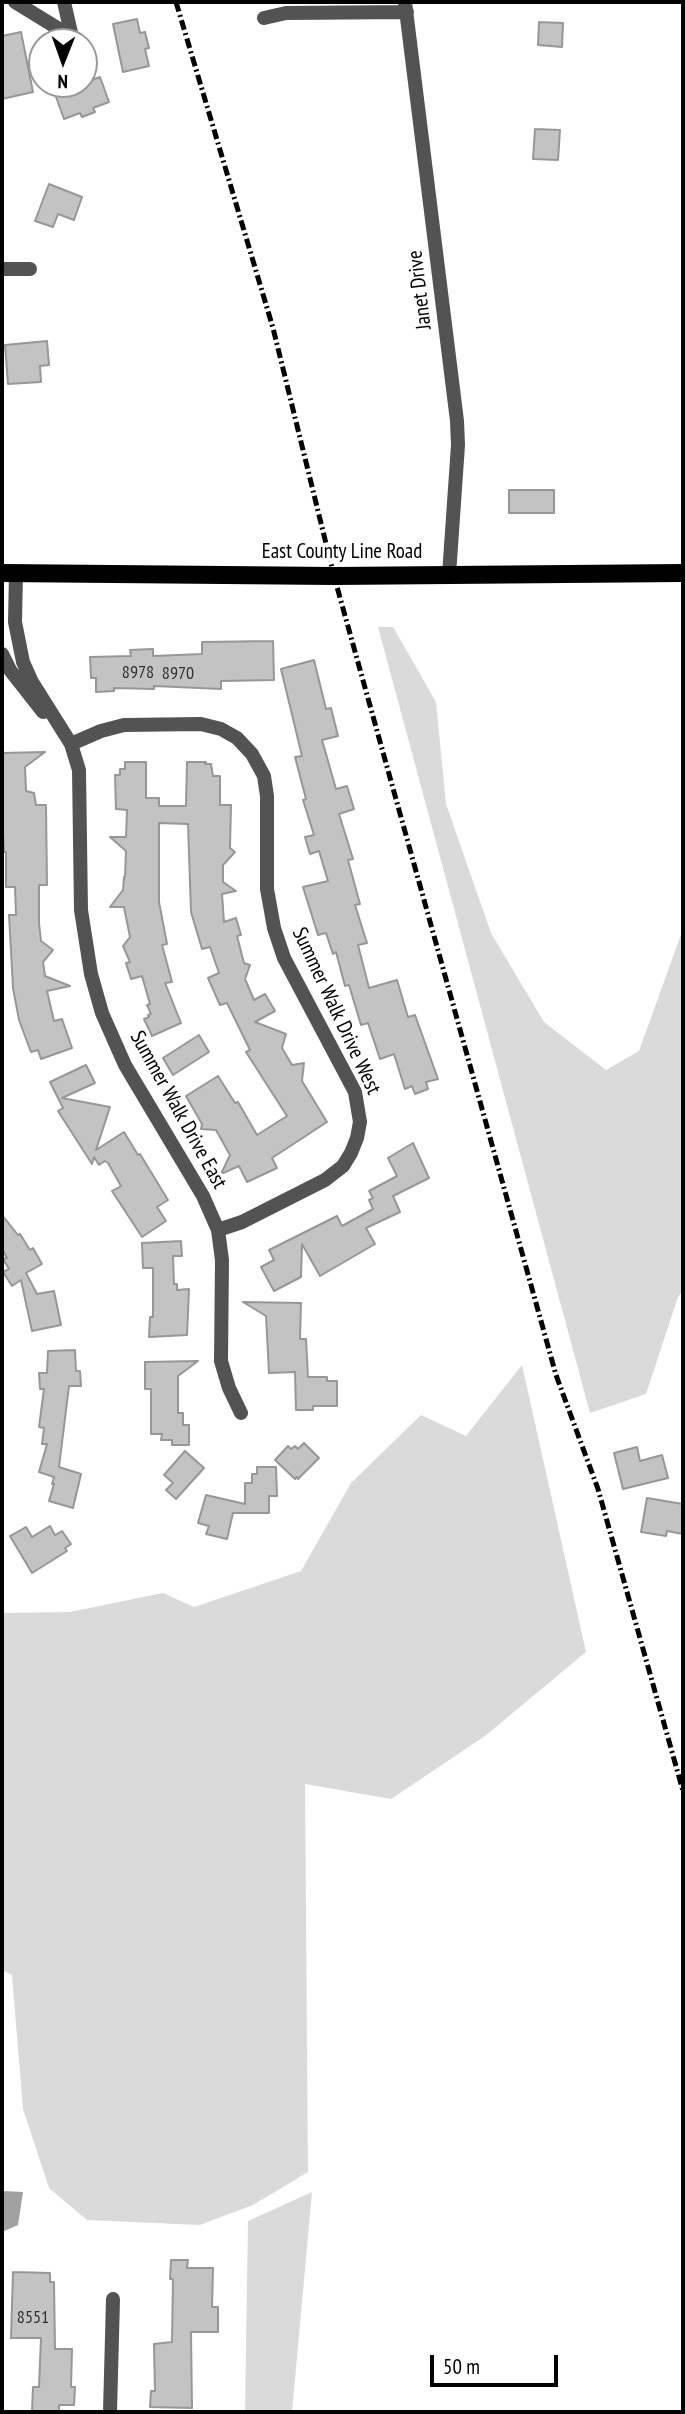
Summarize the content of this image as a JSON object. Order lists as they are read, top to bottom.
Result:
{
  "streets": {
    "main road": ["East County Line Road"],
    "street": ["Janet Drive", "Summer Walk Drive West", "Summer Walk Drive East"]
  },
  "crossings": [
    ["Janet Drive", "East County Line Road"],
    ["East County Line Road", "Summer Walk Drive East"],
    ["Summer Walk Drive West", "Summer Walk Drive East"]
  ],
  "house_numbers": ["8978", "8970", "8551"],
  "scale_bar": "50 m",
  "north": "bottom"
}
